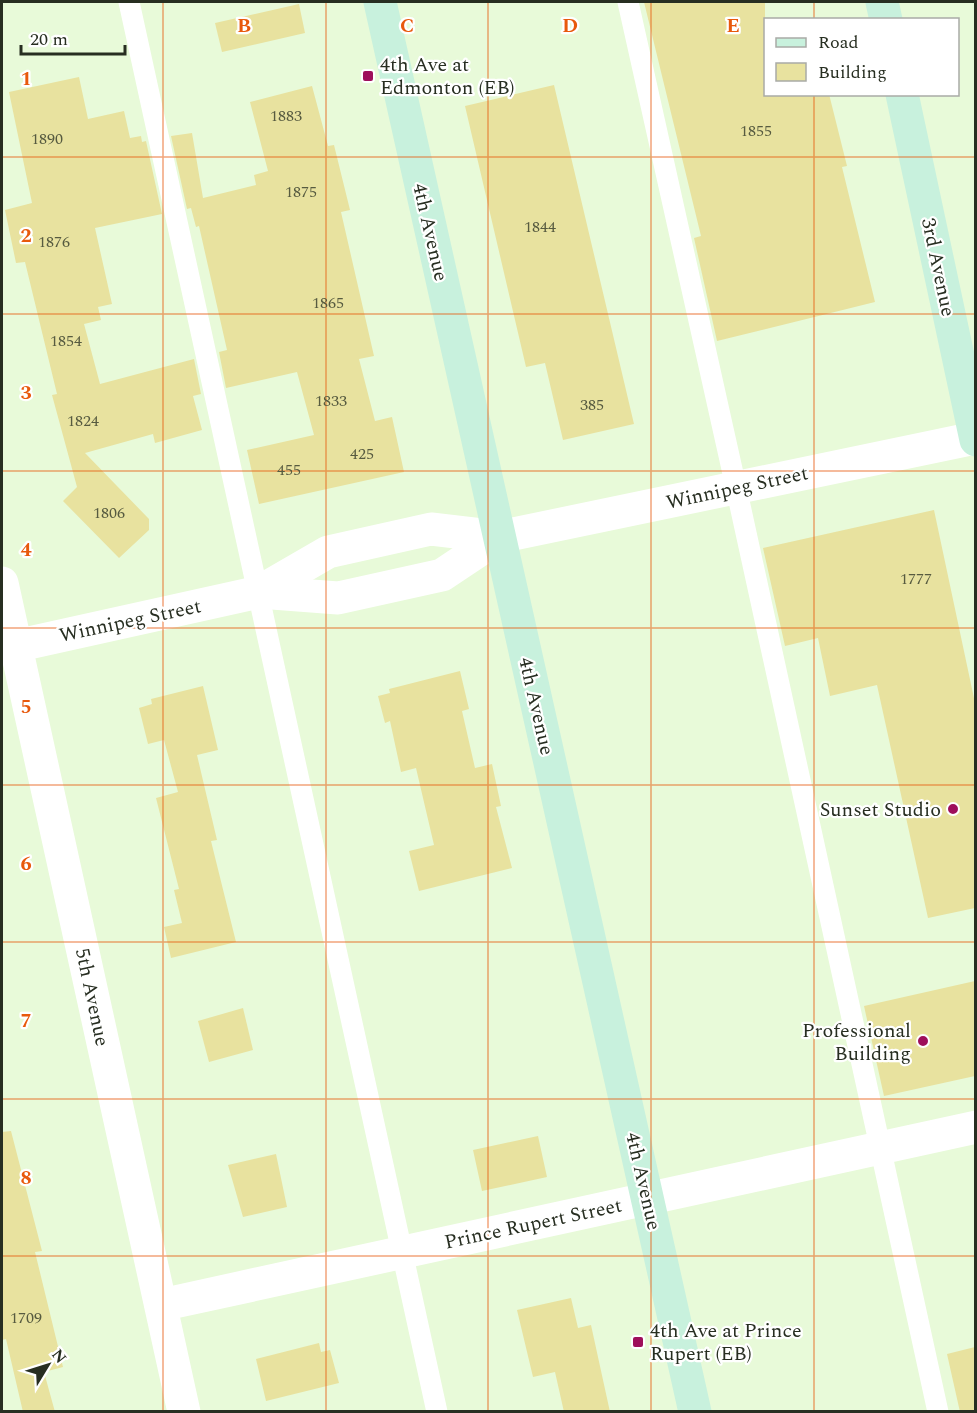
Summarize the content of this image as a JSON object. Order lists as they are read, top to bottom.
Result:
{
  "streets": {
    "main road": ["4th Avenue", "3rd Avenue"],
    "street": ["Winnipeg Street", "5th Avenue", "Prince Rupert Street"]
  },
  "crossings": [
    ["4th Avenue", "Winnipeg Street"],
    ["4th Avenue", "Prince Rupert Street"],
    ["3rd Avenue", "Winnipeg Street"],
    ["Winnipeg Street", "5th Avenue"],
    ["5th Avenue", "Prince Rupert Street"]
  ],
  "places": {
    "transit": ["4th Ave at Edmonton (EB)", "4th Ave at Prince Rupert (EB)"],
    "other": ["Sunset Studio", "Professional Building"]
  },
  "house_numbers": [
    "1883",
    "1855",
    "1890",
    "1875",
    "1844",
    "1876",
    "1865",
    "1854",
    "1833",
    "385",
    "1824",
    "425",
    "455",
    "1806",
    "1777",
    "1709"
  ],
  "legend": ["Road", "Building"],
  "scale_bar": "20 m",
  "north": "top right",
  "grid": {
    "columns": [
      "B",
      "C",
      "D",
      "E"
    ],
    "rows": [
      "1",
      "2",
      "3",
      "4",
      "5",
      "6",
      "7",
      "8"
    ]
  }
}
